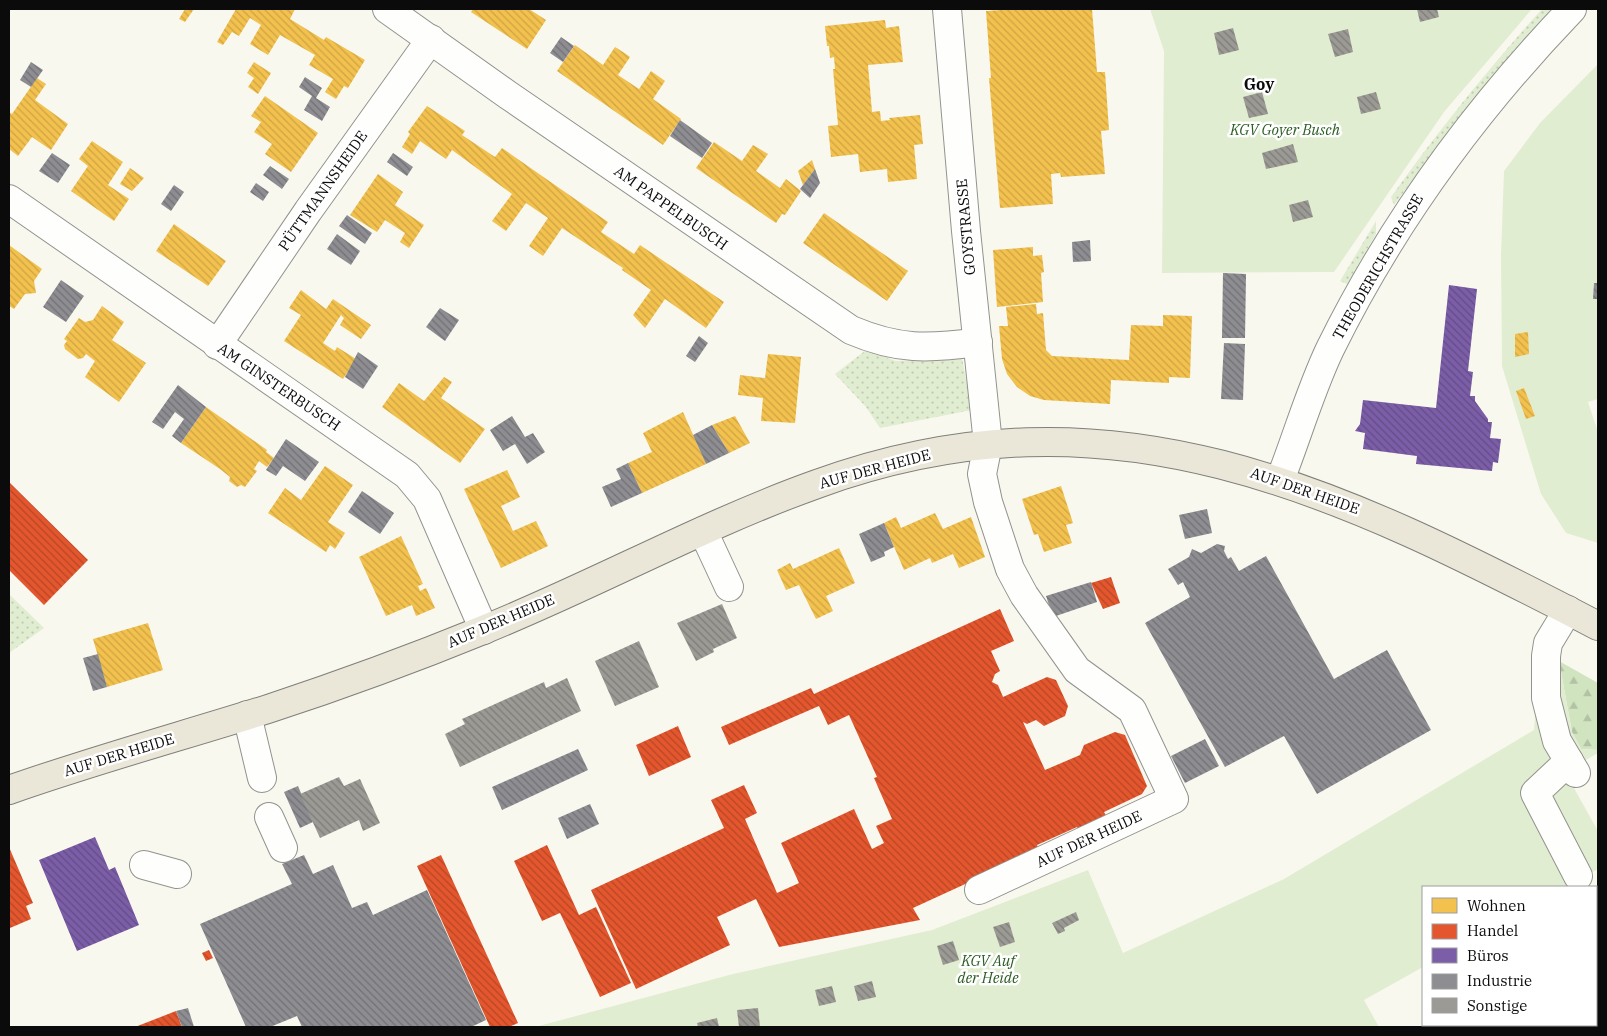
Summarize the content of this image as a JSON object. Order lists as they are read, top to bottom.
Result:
{
  "streets": {
    "main road": ["AUF DER HEIDE"],
    "street": [
      "PÜTTMANNSHEIDE",
      "AM PAPPELBUSCH",
      "GOYSTRASSE",
      "THEODERICHSTRASSE",
      "AM GINSTERBUSCH"
    ]
  },
  "crossings": [
    ["PÜTTMANNSHEIDE", "AM PAPPELBUSCH"],
    ["PÜTTMANNSHEIDE", "AM GINSTERBUSCH"],
    ["AM PAPPELBUSCH", "GOYSTRASSE"],
    ["GOYSTRASSE", "AUF DER HEIDE"],
    ["THEODERICHSTRASSE", "AUF DER HEIDE"],
    ["AM GINSTERBUSCH", "AUF DER HEIDE"]
  ],
  "districts": ["Goy"],
  "parks": ["KGV Goyer Busch", "KGV Auf der Heide"],
  "legend": [
    "Wohnen",
    "Handel",
    "Büros",
    "Industrie",
    "Sonstige"
  ]
}
